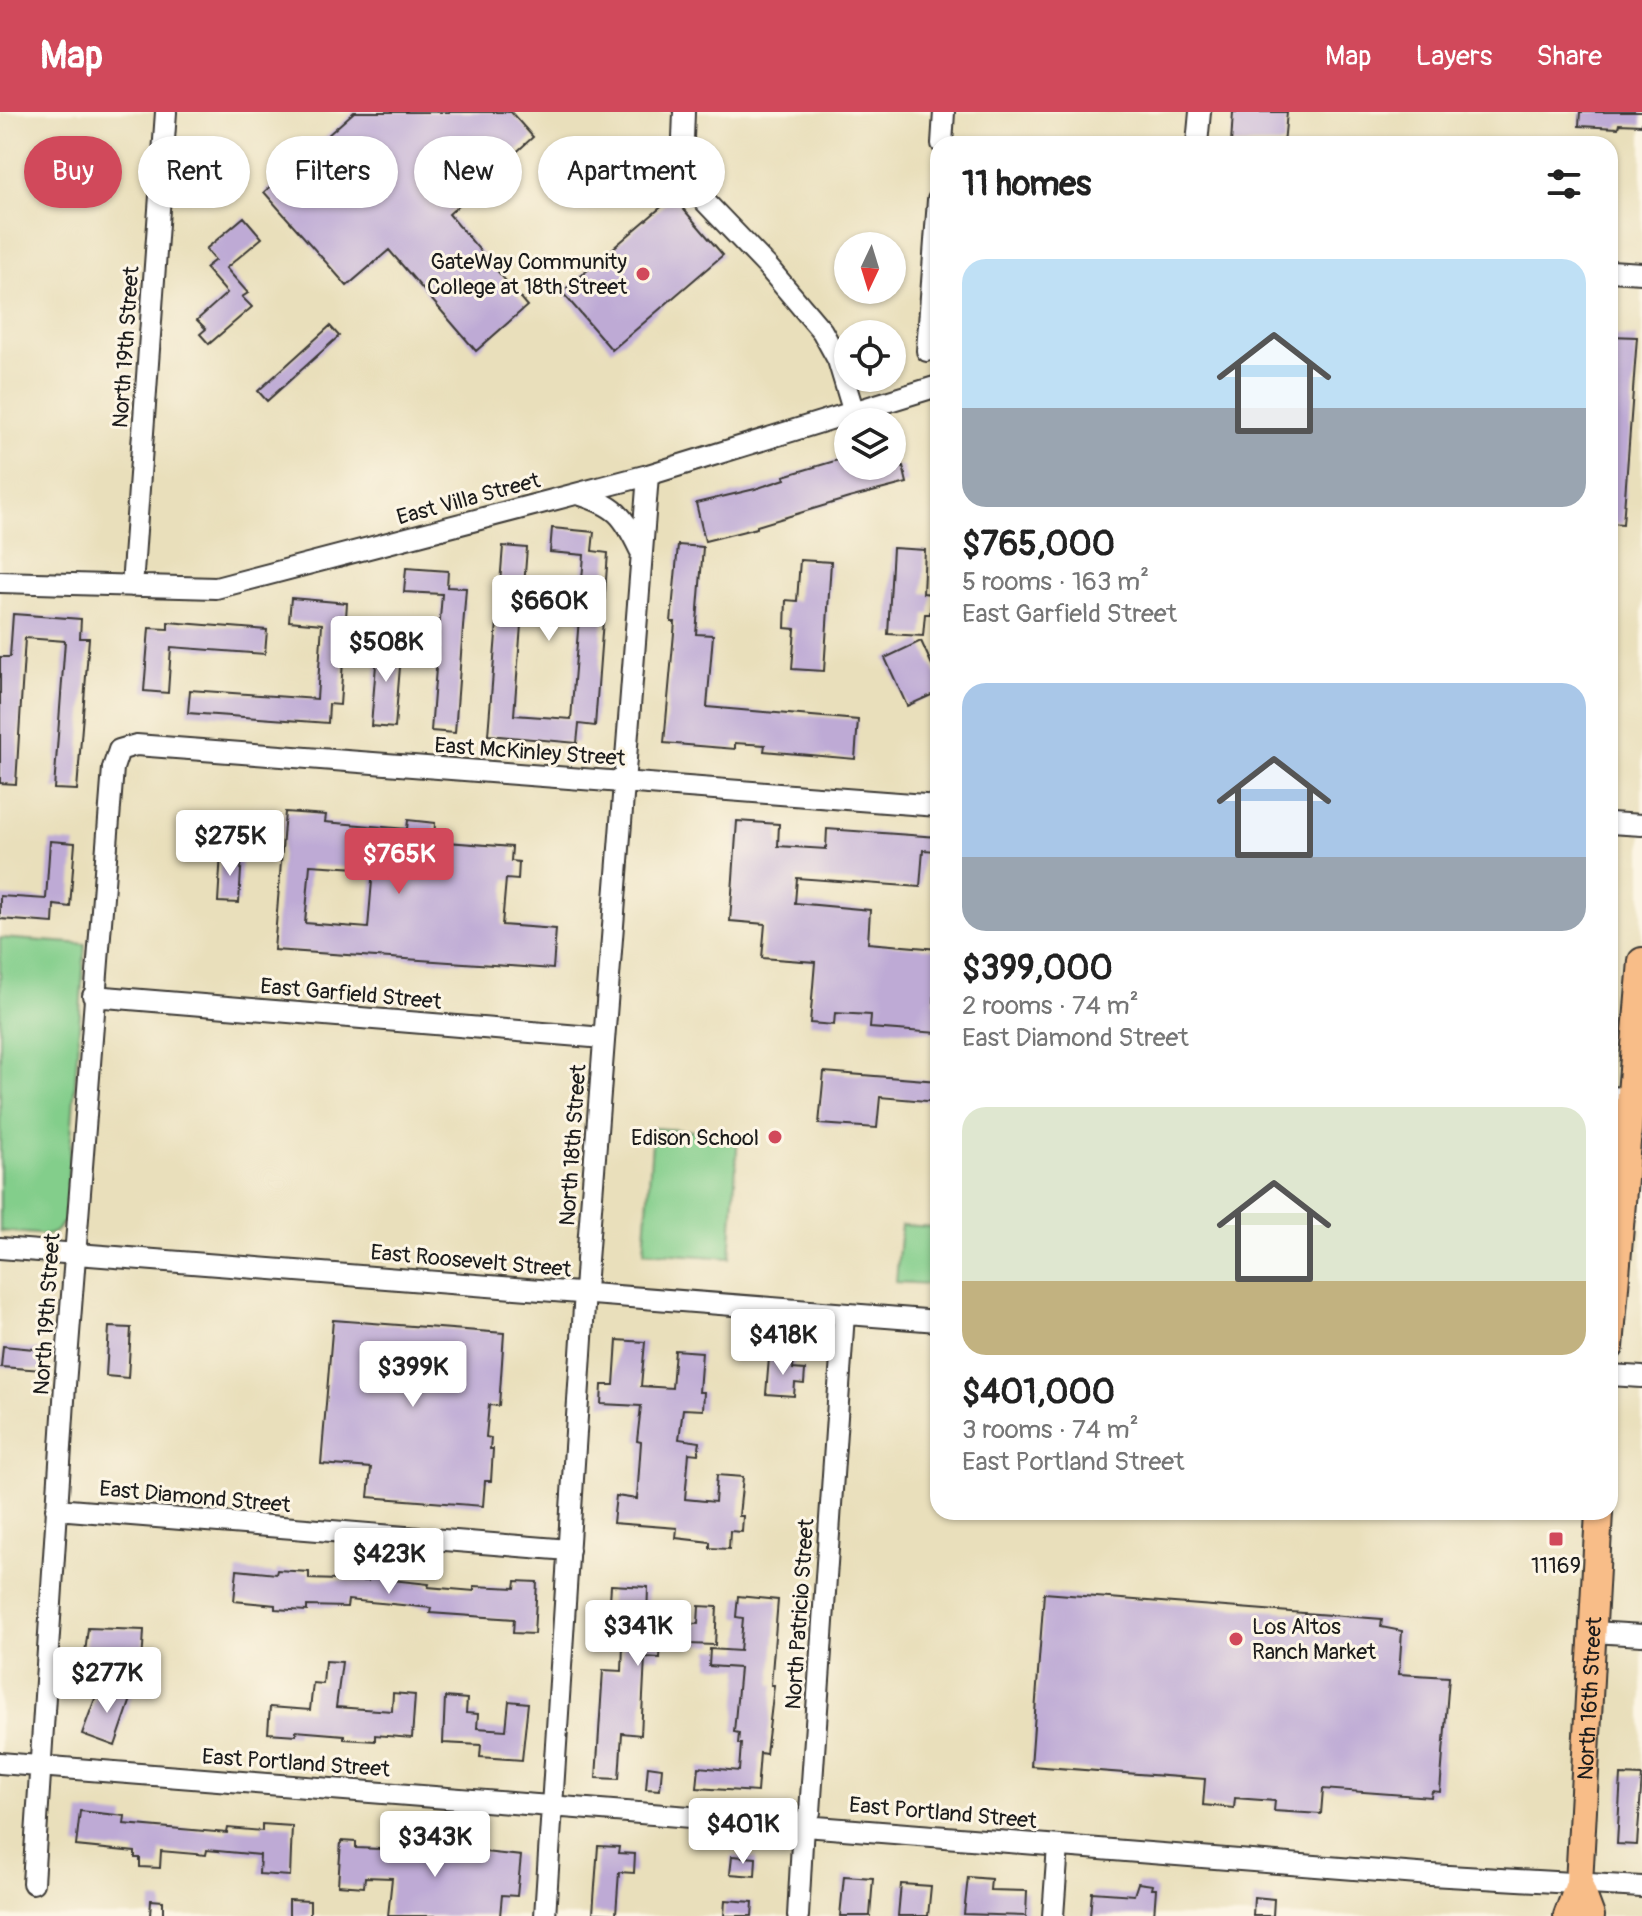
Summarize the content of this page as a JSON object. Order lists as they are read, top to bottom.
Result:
{
  "streets": {
    "main road": ["North 16th Street"],
    "street": [
      "North 19th Street",
      "East Villa Street",
      "East McKinley Street",
      "East Garfield Street",
      "North 18th Street",
      "East Roosevelt Street",
      "East Diamond Street",
      "North Patricio Street",
      "East Portland Street"
    ]
  },
  "crossings": [
    ["North 19th Street", "East Villa Street"],
    ["North 19th Street", "East McKinley Street"],
    ["North 19th Street", "East Garfield Street"],
    ["North 19th Street", "East Roosevelt Street"],
    ["North 19th Street", "East Diamond Street"],
    ["North 19th Street", "East Portland Street"],
    ["East Villa Street", "North 18th Street"],
    ["East McKinley Street", "North 18th Street"],
    ["East Garfield Street", "North 18th Street"],
    ["North 18th Street", "East Roosevelt Street"],
    ["North 18th Street", "East Diamond Street"],
    ["North 18th Street", "East Portland Street"],
    ["East Roosevelt Street", "North Patricio Street"],
    ["North Patricio Street", "East Portland Street"],
    ["North 16th Street", "East Portland Street"]
  ],
  "places": {
    "other": ["GateWay Community College at 18th Street", "Edison School", "Los Altos Ranch Market"],
    "transit": ["11169"]
  },
  "north": "bottom",
  "page": {
    "header": "Map",
    "nav": ["Map", "Layers", "Share"],
    "chip": [
      "Buy",
      "Rent",
      "Filters",
      "New",
      "Apartment"
    ],
    "heading": "11 homes",
    "list": [
      {
        "name": "$765,000",
        "note": "5 rooms · 163 m² · East Garfield Street"
      },
      {
        "name": "$399,000",
        "note": "2 rooms · 74 m² · East Diamond Street"
      },
      {
        "name": "$401,000",
        "note": "3 rooms · 74 m² · East Portland Street"
      }
    ],
    "price": [
      "$660K",
      "$508K",
      "$275K",
      "$765K",
      "$418K",
      "$399K",
      "$423K",
      "$341K",
      "$277K",
      "$401K",
      "$343K"
    ]
  }
}
